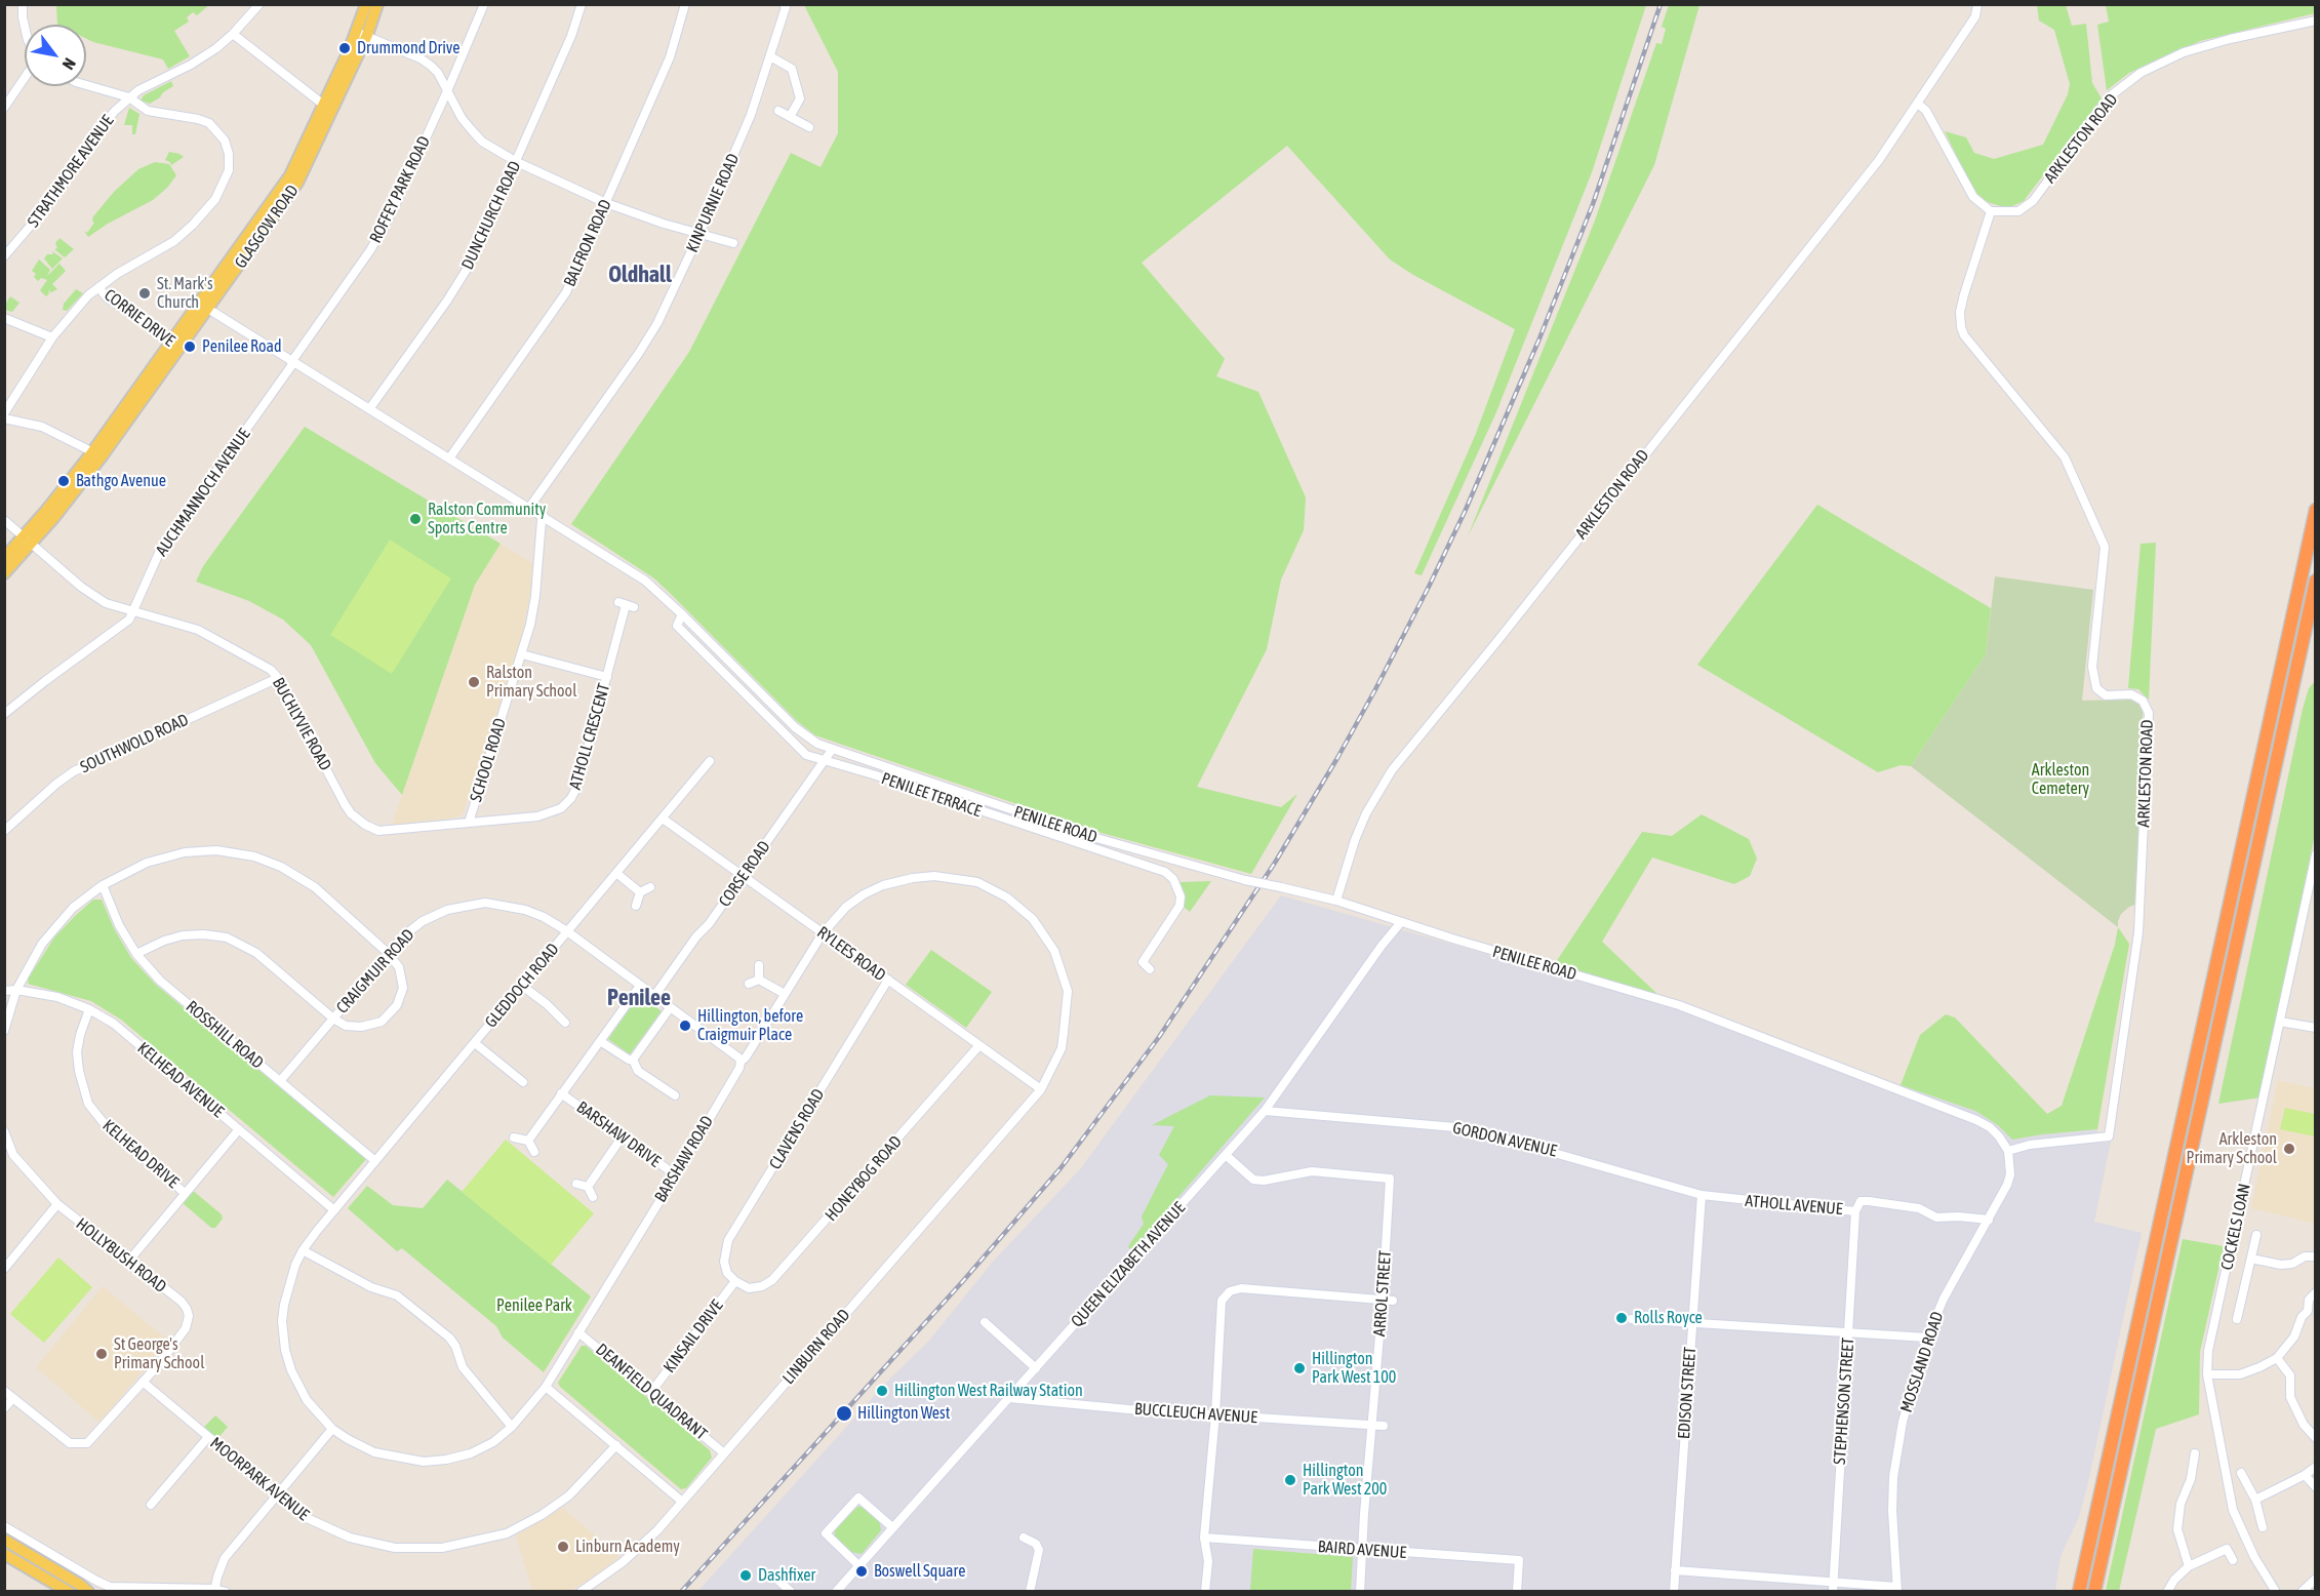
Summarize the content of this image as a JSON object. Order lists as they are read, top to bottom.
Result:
{
  "streets": {
    "main road": ["GLASGOW ROAD"],
    "street": [
      "ARKLESTON ROAD",
      "STRATHMORE AVENUE",
      "ROFFEY PARK ROAD",
      "KINPURNIE ROAD",
      "DUNCHURCH ROAD",
      "BALFRON ROAD",
      "CORRIE DRIVE",
      "AUCHMANNOCH AVENUE",
      "BUCHLYVIE ROAD",
      "ATHOLL CRESCENT",
      "SOUTHWOLD ROAD",
      "SCHOOL ROAD",
      "PENILEE TERRACE",
      "PENILEE ROAD",
      "CORSE ROAD",
      "RYLEES ROAD",
      "CRAIGMUIR ROAD",
      "GLEDDOCH ROAD",
      "ROSSHILL ROAD",
      "KELHEAD AVENUE",
      "CLAVENS ROAD",
      "BARSHAW DRIVE",
      "GORDON AVENUE",
      "KELHEAD DRIVE",
      "BARSHAW ROAD",
      "HONEYBOG ROAD",
      "ATHOLL AVENUE",
      "COCKELS LOAN",
      "HOLLYBUSH ROAD",
      "QUEEN ELIZABETH AVENUE",
      "ARROL STREET",
      "KINSAIL DRIVE",
      "LINBURN ROAD",
      "MOSSLAND ROAD",
      "DEANFIELD QUADRANT",
      "EDISON STREET",
      "STEPHENSON STREET",
      "BUCCLEUCH AVENUE",
      "MOORPARK AVENUE",
      "BAIRD AVENUE"
    ]
  },
  "crossings": [
    ["ARKLESTON ROAD", "PENILEE ROAD"],
    ["ARKLESTON ROAD", "MOSSLAND ROAD"],
    ["ROFFEY PARK ROAD", "AUCHMANNOCH AVENUE"],
    ["ROFFEY PARK ROAD", "PENILEE ROAD"],
    ["KINPURNIE ROAD", "PENILEE ROAD"],
    ["DUNCHURCH ROAD", "PENILEE ROAD"],
    ["GLASGOW ROAD", "CORRIE DRIVE"],
    ["GLASGOW ROAD", "BUCHLYVIE ROAD"],
    ["GLASGOW ROAD", "PENILEE ROAD"],
    ["BALFRON ROAD", "PENILEE ROAD"],
    ["AUCHMANNOCH AVENUE", "BUCHLYVIE ROAD"],
    ["AUCHMANNOCH AVENUE", "PENILEE ROAD"],
    ["BUCHLYVIE ROAD", "ATHOLL CRESCENT"],
    ["BUCHLYVIE ROAD", "SOUTHWOLD ROAD"],
    ["BUCHLYVIE ROAD", "SCHOOL ROAD"],
    ["ATHOLL CRESCENT", "SCHOOL ROAD"],
    ["SCHOOL ROAD", "PENILEE ROAD"],
    ["PENILEE TERRACE", "PENILEE ROAD"],
    ["PENILEE TERRACE", "CORSE ROAD"],
    ["PENILEE ROAD", "CORSE ROAD"],
    ["PENILEE ROAD", "QUEEN ELIZABETH AVENUE"],
    ["PENILEE ROAD", "MOSSLAND ROAD"],
    ["CORSE ROAD", "RYLEES ROAD"],
    ["CORSE ROAD", "CRAIGMUIR ROAD"],
    ["RYLEES ROAD", "GLEDDOCH ROAD"],
    ["RYLEES ROAD", "CLAVENS ROAD"],
    ["RYLEES ROAD", "BARSHAW ROAD"],
    ["RYLEES ROAD", "HONEYBOG ROAD"],
    ["RYLEES ROAD", "LINBURN ROAD"],
    ["CRAIGMUIR ROAD", "GLEDDOCH ROAD"],
    ["CRAIGMUIR ROAD", "ROSSHILL ROAD"],
    ["CRAIGMUIR ROAD", "BARSHAW ROAD"],
    ["GLEDDOCH ROAD", "ROSSHILL ROAD"],
    ["GLEDDOCH ROAD", "KELHEAD AVENUE"],
    ["GLEDDOCH ROAD", "BARSHAW ROAD"],
    ["KELHEAD AVENUE", "KELHEAD DRIVE"],
    ["CLAVENS ROAD", "HONEYBOG ROAD"],
    ["CLAVENS ROAD", "KINSAIL DRIVE"],
    ["BARSHAW DRIVE", "BARSHAW ROAD"],
    ["GORDON AVENUE", "ATHOLL AVENUE"],
    ["GORDON AVENUE", "QUEEN ELIZABETH AVENUE"],
    ["GORDON AVENUE", "EDISON STREET"],
    ["BARSHAW ROAD", "LINBURN ROAD"],
    ["BARSHAW ROAD", "DEANFIELD QUADRANT"],
    ["HONEYBOG ROAD", "KINSAIL DRIVE"],
    ["ATHOLL AVENUE", "MOSSLAND ROAD"],
    ["ATHOLL AVENUE", "EDISON STREET"],
    ["ATHOLL AVENUE", "STEPHENSON STREET"],
    ["HOLLYBUSH ROAD", "MOORPARK AVENUE"],
    ["QUEEN ELIZABETH AVENUE", "ARROL STREET"],
    ["QUEEN ELIZABETH AVENUE", "BUCCLEUCH AVENUE"],
    ["ARROL STREET", "BUCCLEUCH AVENUE"],
    ["ARROL STREET", "BAIRD AVENUE"],
    ["KINSAIL DRIVE", "DEANFIELD QUADRANT"],
    ["LINBURN ROAD", "DEANFIELD QUADRANT"]
  ],
  "districts": ["Oldhall", "Penilee"],
  "parks": ["Arkleston Cemetery", "Penilee Park"],
  "places": [
    "Drummond Drive",
    "St. Mark's Church",
    "Penilee Road",
    "Bathgo Avenue",
    "Ralston Community Sports Centre",
    "Ralston Primary School",
    "Hillington, before Craigmuir Place",
    "Arkleston Primary School",
    "Rolls Royce",
    "St George's Primary School",
    "Hillington Park West 100",
    "Hillington West Railway Station",
    "Hillington West",
    "Hillington Park West 200",
    "Linburn Academy",
    "Boswell Square",
    "Dashfixer"
  ],
  "north": "bottom right"
}
